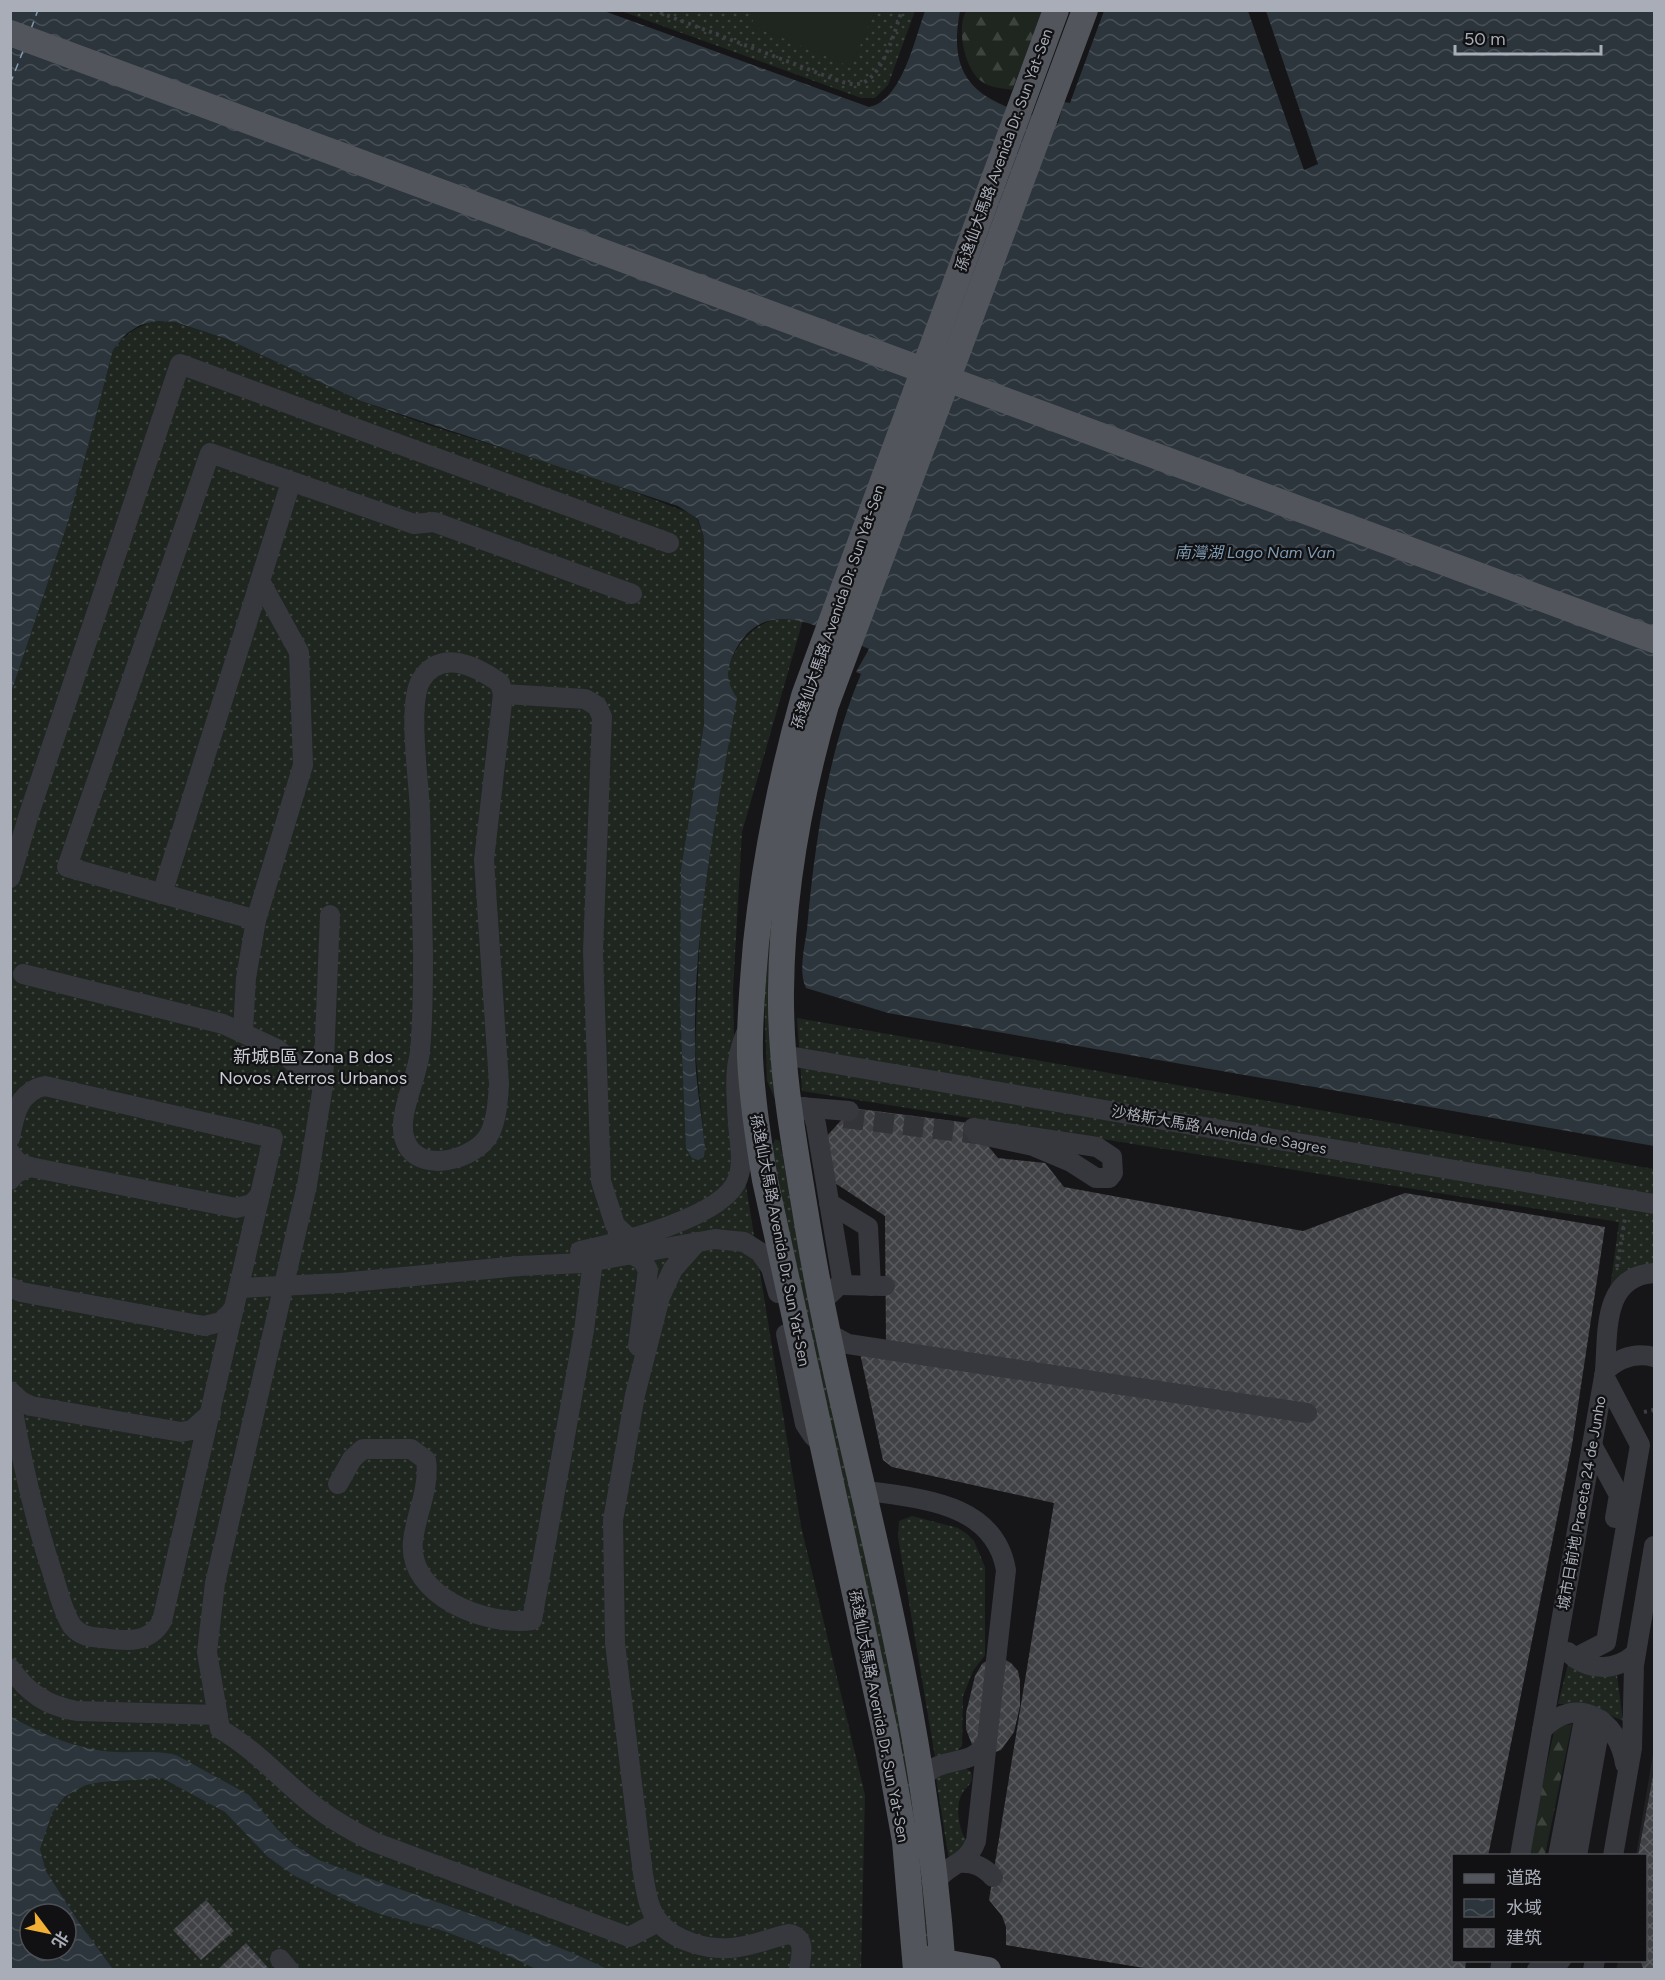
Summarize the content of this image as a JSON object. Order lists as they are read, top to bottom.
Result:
{
  "streets": {
    "main road": ["孫逸仙大馬路 Avenida Dr. Sun Yat-Sen"],
    "street": ["沙格斯大馬路 Avenida de Sagres", "城市日前地 Praceta 24 de Junho"]
  },
  "crossings": [
    ["孫逸仙大馬路 Avenida Dr. Sun Yat-Sen", "沙格斯大馬路 Avenida de Sagres"]
  ],
  "districts": ["新城B區 Zona B dos Novos Aterros Urbanos"],
  "water": ["南灣湖 Lago Nam Van"],
  "legend": ["道路", "水域", "建筑"],
  "scale_bar": "50 m",
  "north": "bottom right"
}
